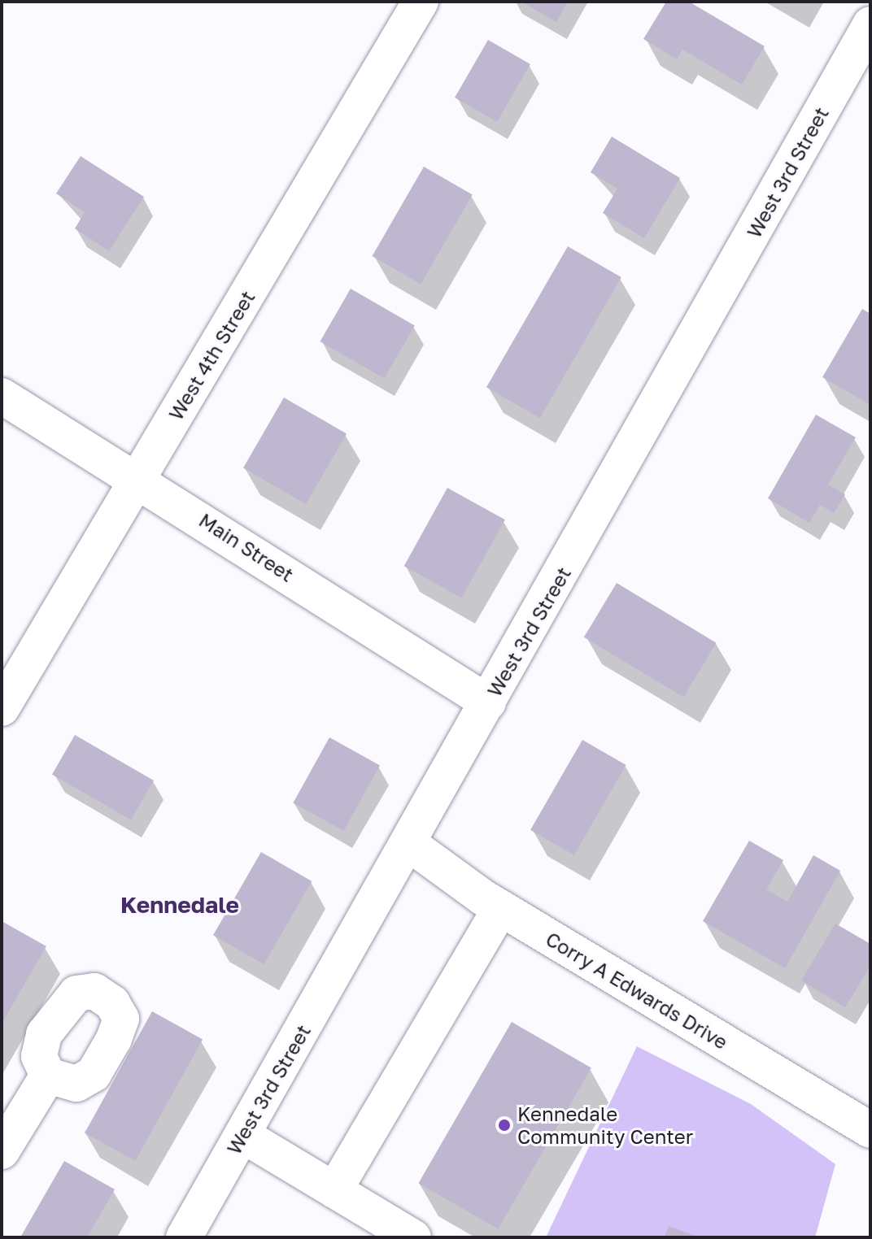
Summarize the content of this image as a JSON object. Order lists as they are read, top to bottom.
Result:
{
  "streets": {
    "street": [
      "West 3rd Street",
      "West 4th Street",
      "Main Street",
      "Corry A Edwards Drive"
    ]
  },
  "crossings": [
    ["West 3rd Street", "Main Street"],
    ["West 3rd Street", "Corry A Edwards Drive"],
    ["West 4th Street", "Main Street"]
  ],
  "districts": ["Kennedale"],
  "places": ["Kennedale Community Center"]
}
